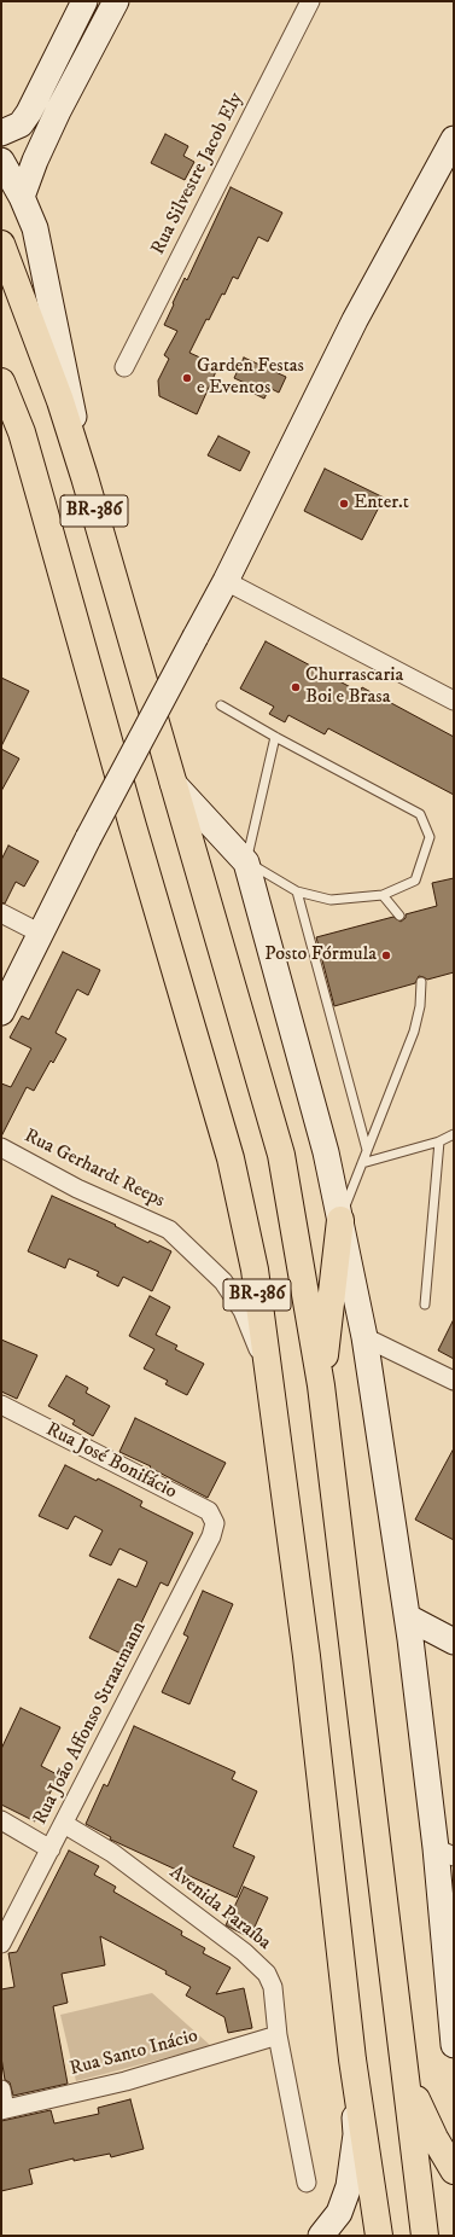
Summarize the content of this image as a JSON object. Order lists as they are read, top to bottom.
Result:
{
  "streets": {
    "highway": ["BR-386"],
    "street": [
      "Rua Silvestre Jacob Ely",
      "Rua Gerhardt Reeps",
      "Rua José Bonifácio",
      "Rua João Affonso Straatmann",
      "Avenida Paraíba",
      "Rua Santo Inácio"
    ]
  },
  "crossings": [
    ["BR-386", "Rua Gerhardt Reeps"],
    ["Rua José Bonifácio", "Rua João Affonso Straatmann"],
    ["Rua João Affonso Straatmann", "Avenida Paraíba"],
    ["Avenida Paraíba", "Rua Santo Inácio"]
  ],
  "places": [
    "Garden Festas e Eventos",
    "Enter.t",
    "Churrascaria Boi e Brasa",
    "Posto Fórmula"
  ]
}
